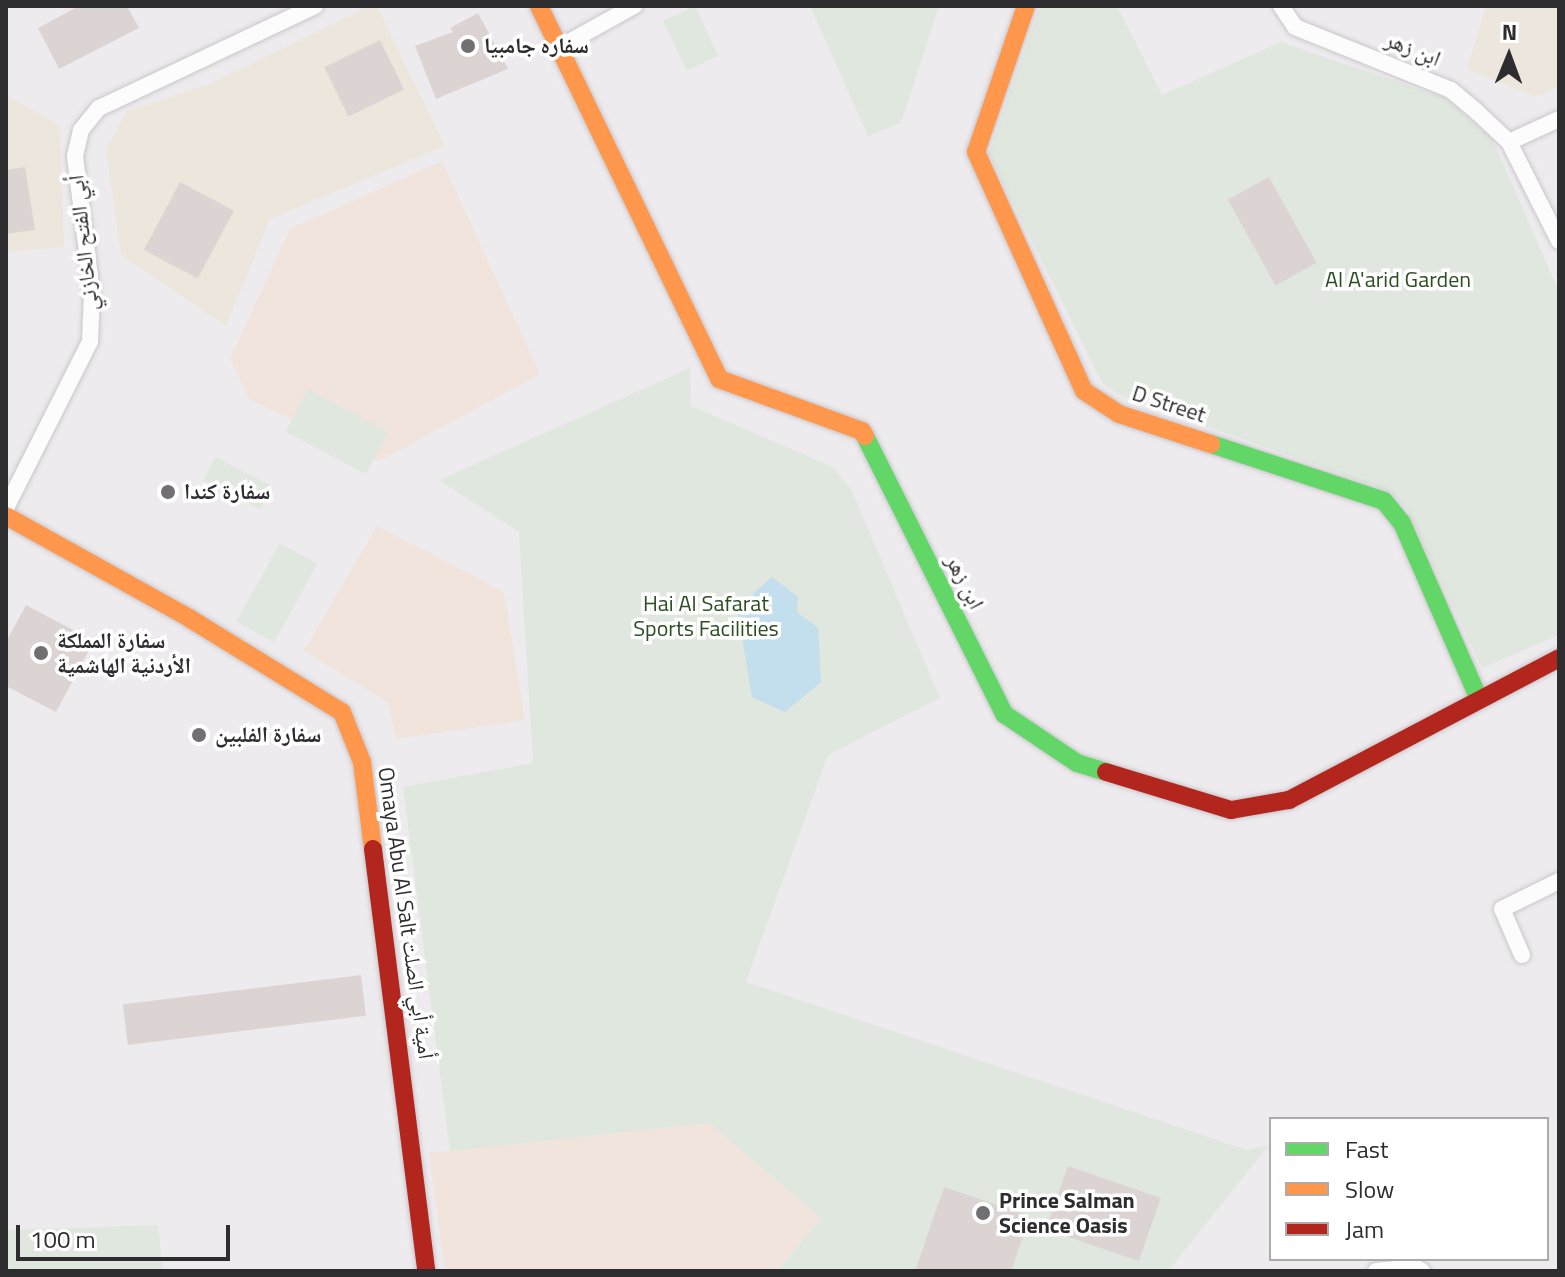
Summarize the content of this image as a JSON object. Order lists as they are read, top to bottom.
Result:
{
  "streets": {
    "street": [
      "ابن زهر",
      "أبي الفتح الخازني",
      "D Street",
      "Omaya Abu Al Salt أمية أبي الصلت"
    ]
  },
  "crossings": [
    ["ابن زهر", "D Street"]
  ],
  "parks": ["Al A'arid Garden", "Hai Al Safarat Sports Facilities"],
  "places": [
    "سفاره جامبيا",
    "سفارة كندا",
    "سفارة المملكة الأردنية الهاشمية",
    "سفارة الفلبين",
    "Prince Salman Science Oasis"
  ],
  "legend": ["Fast", "Slow", "Jam"],
  "scale_bar": "100 m",
  "north": "top"
}
